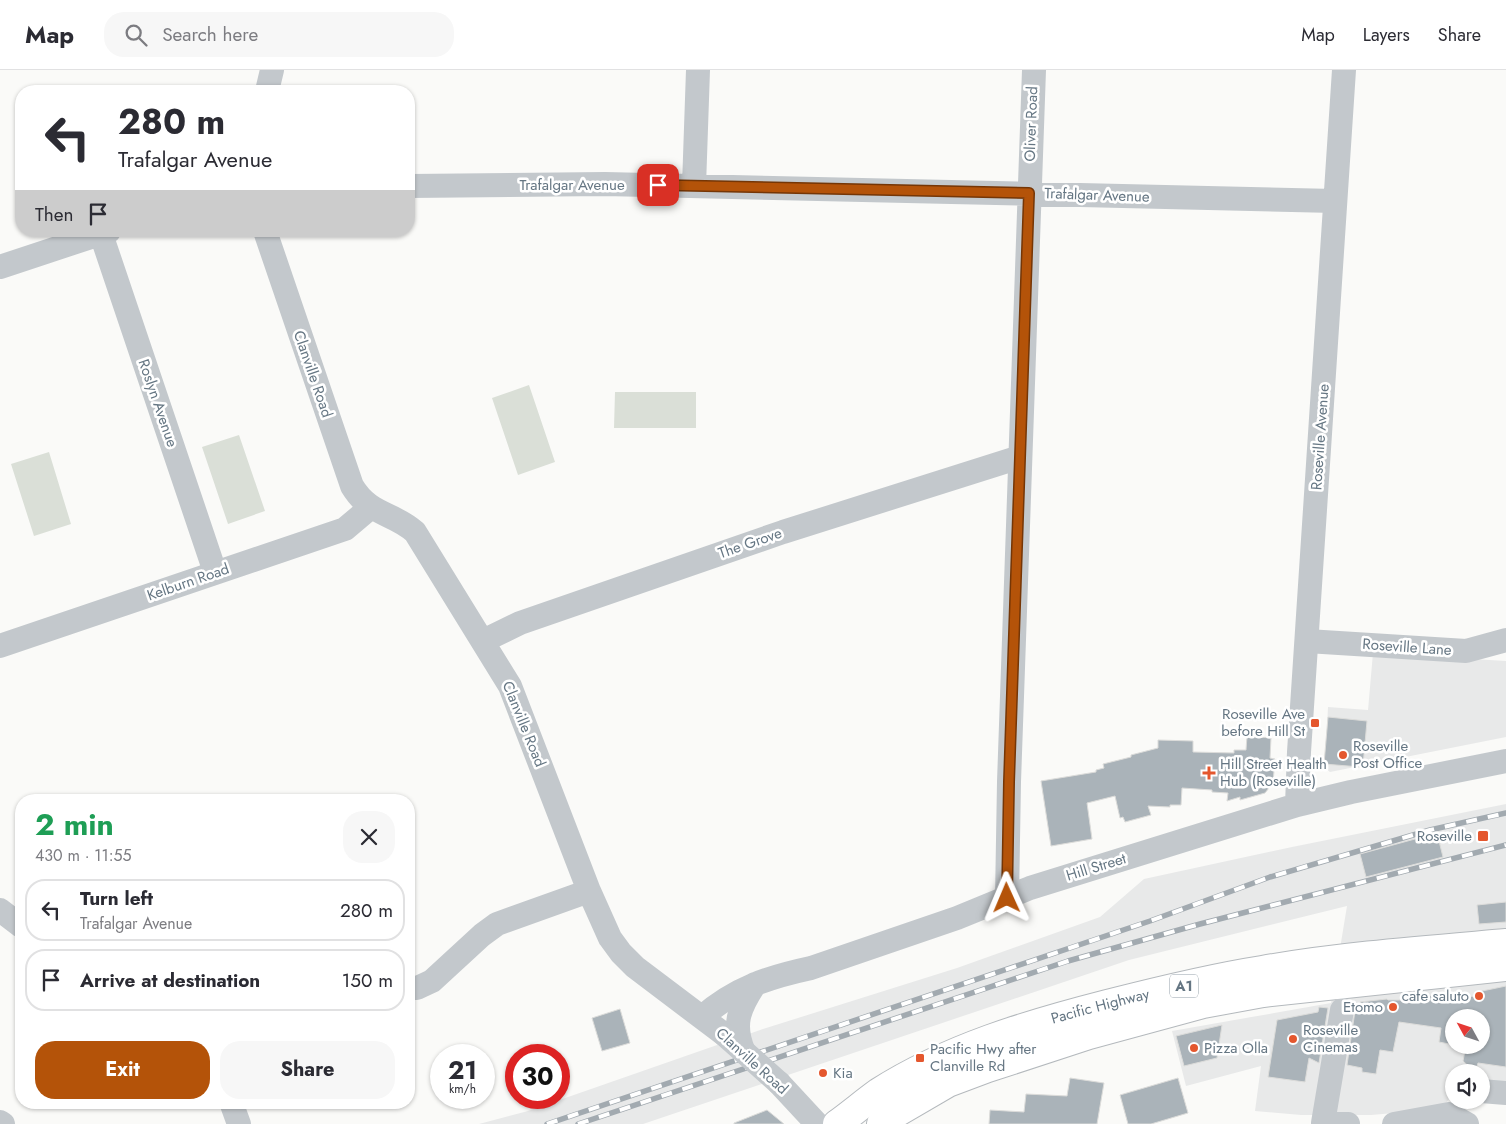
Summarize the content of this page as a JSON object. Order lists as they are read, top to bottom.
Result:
{
  "streets": {
    "highway": ["A1", "Pacific Highway"],
    "street": [
      "Oliver Road",
      "Trafalgar Avenue",
      "Clanville Road",
      "Roslyn Avenue",
      "Roseville Avenue",
      "The Grove",
      "Kelburn Road",
      "Roseville Lane",
      "Hill Street"
    ]
  },
  "crossings": [
    ["Oliver Road", "Trafalgar Avenue"],
    ["Oliver Road", "The Grove"],
    ["Oliver Road", "Hill Street"],
    ["Trafalgar Avenue", "Roseville Avenue"],
    ["Clanville Road", "The Grove"],
    ["Clanville Road", "Kelburn Road"],
    ["Clanville Road", "Hill Street"],
    ["Roslyn Avenue", "Kelburn Road"],
    ["Roseville Avenue", "Roseville Lane"],
    ["Roseville Avenue", "Hill Street"]
  ],
  "places": {
    "transit": ["Roseville Ave before Hill St", "Roseville", "Pacific Hwy after Clanville Rd"],
    "other": [
      "Roseville Post Office",
      "cafe saluto",
      "Etomo",
      "Roseville Cinemas",
      "Pizza Olla",
      "Kia"
    ],
    "health": ["Hill Street Health Hub (Roseville)"]
  },
  "north": "top left",
  "page": {
    "header": "Map",
    "search": "Search here",
    "nav": ["Map", "Layers", "Share"],
    "turn": ["280 m", "Trafalgar Avenue"],
    "then": "Then",
    "heading": ["2 min", "430 m · 11:55"],
    "list": [
      {
        "name": "Turn left",
        "note": "Trafalgar Avenue",
        "value": "280 m"
      },
      {
        "name": "Arrive at destination",
        "value": "150 m"
      }
    ],
    "buttons": ["Exit", "Share"],
    "speed": "21 km/h",
    "limit": "30"
  }
}
